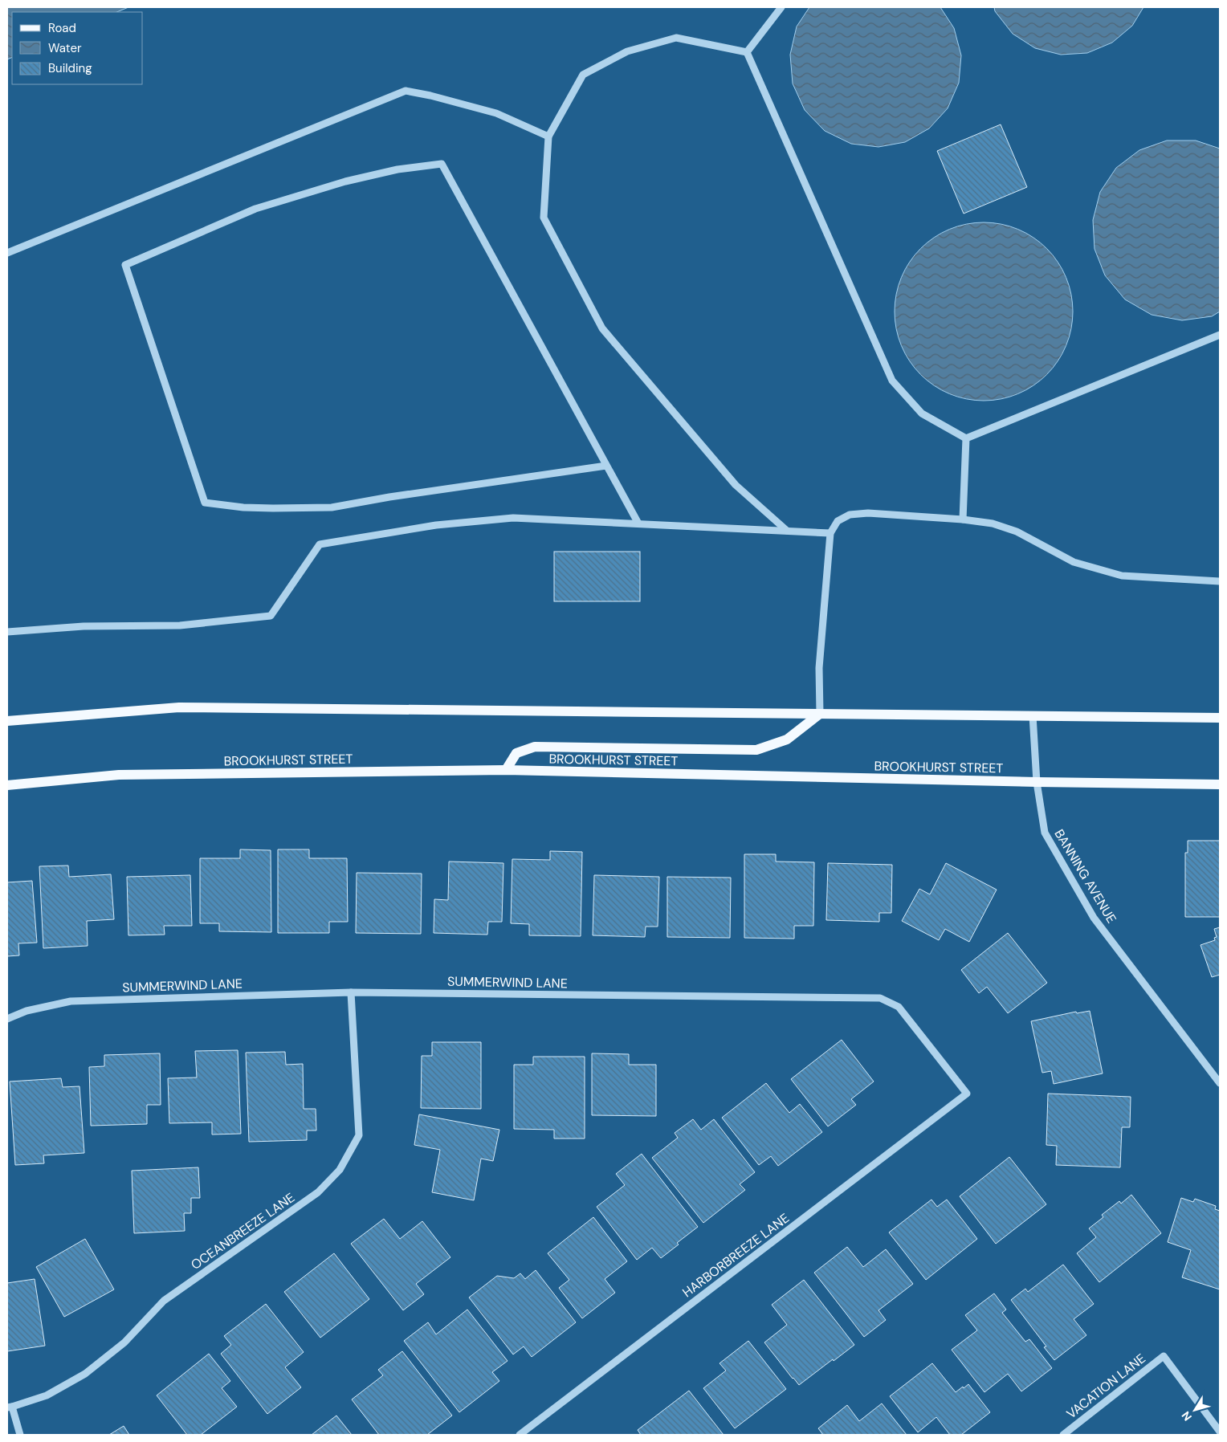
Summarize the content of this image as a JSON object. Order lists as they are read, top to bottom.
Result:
{
  "streets": {
    "main road": ["BROOKHURST STREET"],
    "street": [
      "BANNING AVENUE",
      "SUMMERWIND LANE",
      "OCEANBREEZE LANE",
      "HARBORBREEZE LANE",
      "VACATION LANE"
    ]
  },
  "crossings": [
    ["BROOKHURST STREET", "BANNING AVENUE"],
    ["SUMMERWIND LANE", "OCEANBREEZE LANE"],
    ["SUMMERWIND LANE", "HARBORBREEZE LANE"]
  ],
  "legend": ["Road", "Water", "Building"],
  "north": "bottom left"
}
